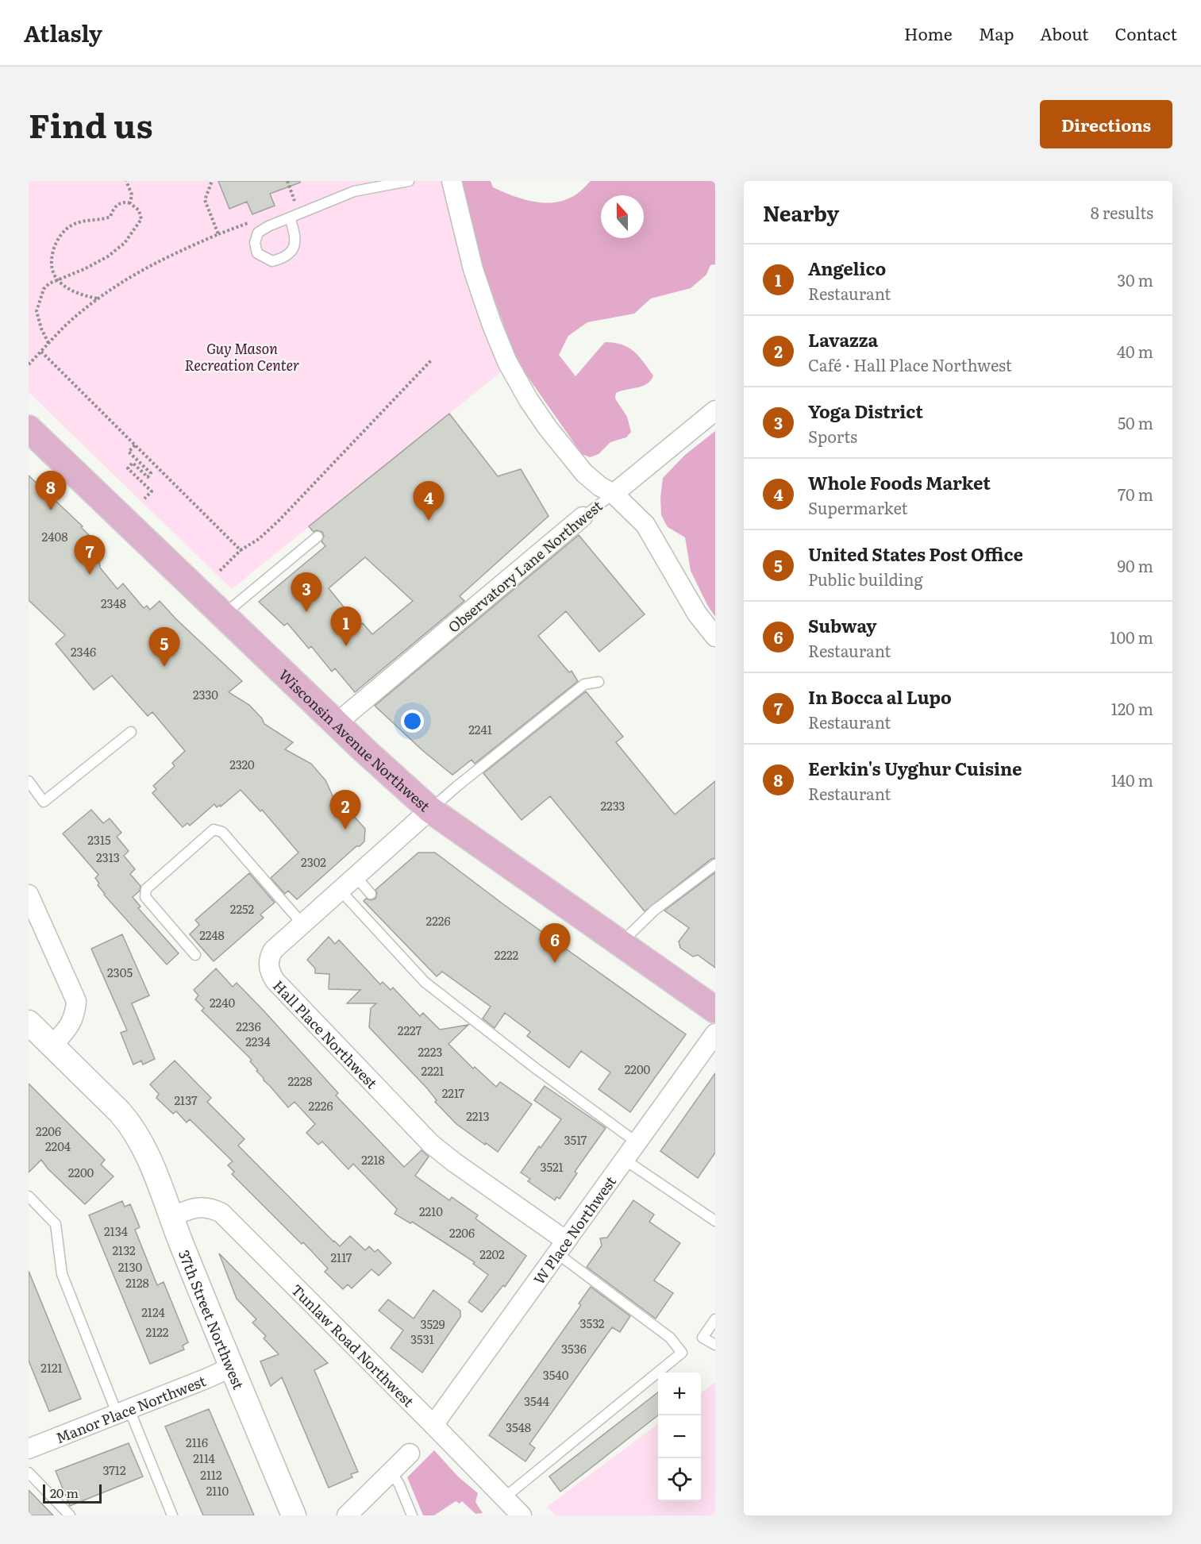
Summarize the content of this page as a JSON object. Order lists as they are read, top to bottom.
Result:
{
  "streets": {
    "main road": ["Wisconsin Avenue Northwest"],
    "street": [
      "Observatory Lane Northwest",
      "Hall Place Northwest",
      "W Place Northwest",
      "37th Street Northwest",
      "Tunlaw Road Northwest",
      "Manor Place Northwest"
    ]
  },
  "crossings": [
    ["Observatory Lane Northwest", "Wisconsin Avenue Northwest"],
    ["Wisconsin Avenue Northwest", "Hall Place Northwest"],
    ["Hall Place Northwest", "W Place Northwest"],
    ["W Place Northwest", "Tunlaw Road Northwest"],
    ["37th Street Northwest", "Tunlaw Road Northwest"],
    ["37th Street Northwest", "Manor Place Northwest"]
  ],
  "parks": ["Guy Mason Recreation Center"],
  "house_numbers": [
    "2408",
    "2348",
    "2346",
    "2330",
    "2241",
    "2320",
    "2233",
    "2315",
    "2313",
    "2302",
    "2252",
    "2226",
    "2248",
    "2222",
    "2305",
    "2240",
    "2236",
    "2227",
    "2234",
    "2223",
    "2200",
    "2221",
    "2228",
    "2217",
    "2137",
    "2226",
    "2213",
    "2206",
    "3517",
    "2204",
    "2218",
    "3521",
    "2200",
    "2210",
    "2134",
    "2206",
    "2132",
    "2202",
    "2117",
    "2130",
    "2128",
    "2124",
    "3532",
    "3529",
    "2122",
    "3531",
    "3536",
    "2121",
    "3540",
    "3544",
    "3548",
    "2116",
    "2114",
    "3712",
    "2112",
    "2110"
  ],
  "scale_bar": "20 m",
  "north": "top",
  "page": {
    "header": "Atlasly",
    "nav": [
      "Home",
      "Map",
      "About",
      "Contact"
    ],
    "title": "Find us",
    "buttons": "Directions",
    "heading": ["Nearby", "8 results"],
    "list": [
      {
        "mark": "1",
        "name": "Angelico",
        "note": "Restaurant",
        "value": "30 m"
      },
      {
        "mark": "2",
        "name": "Lavazza",
        "note": "Café · Hall Place Northwest",
        "value": "40 m"
      },
      {
        "mark": "3",
        "name": "Yoga District",
        "note": "Sports",
        "value": "50 m"
      },
      {
        "mark": "4",
        "name": "Whole Foods Market",
        "note": "Supermarket",
        "value": "70 m"
      },
      {
        "mark": "5",
        "name": "United States Post Office",
        "note": "Public building",
        "value": "90 m"
      },
      {
        "mark": "6",
        "name": "Subway",
        "note": "Restaurant",
        "value": "100 m"
      },
      {
        "mark": "7",
        "name": "In Bocca al Lupo",
        "note": "Restaurant",
        "value": "120 m"
      },
      {
        "mark": "8",
        "name": "Eerkin's Uyghur Cuisine",
        "note": "Restaurant",
        "value": "140 m"
      }
    ],
    "pins": [
      "8",
      "4",
      "7",
      "3",
      "1",
      "5",
      "2",
      "6"
    ],
    "map_buttons": ["+", "−"],
    "scale": "20 m"
  }
}
